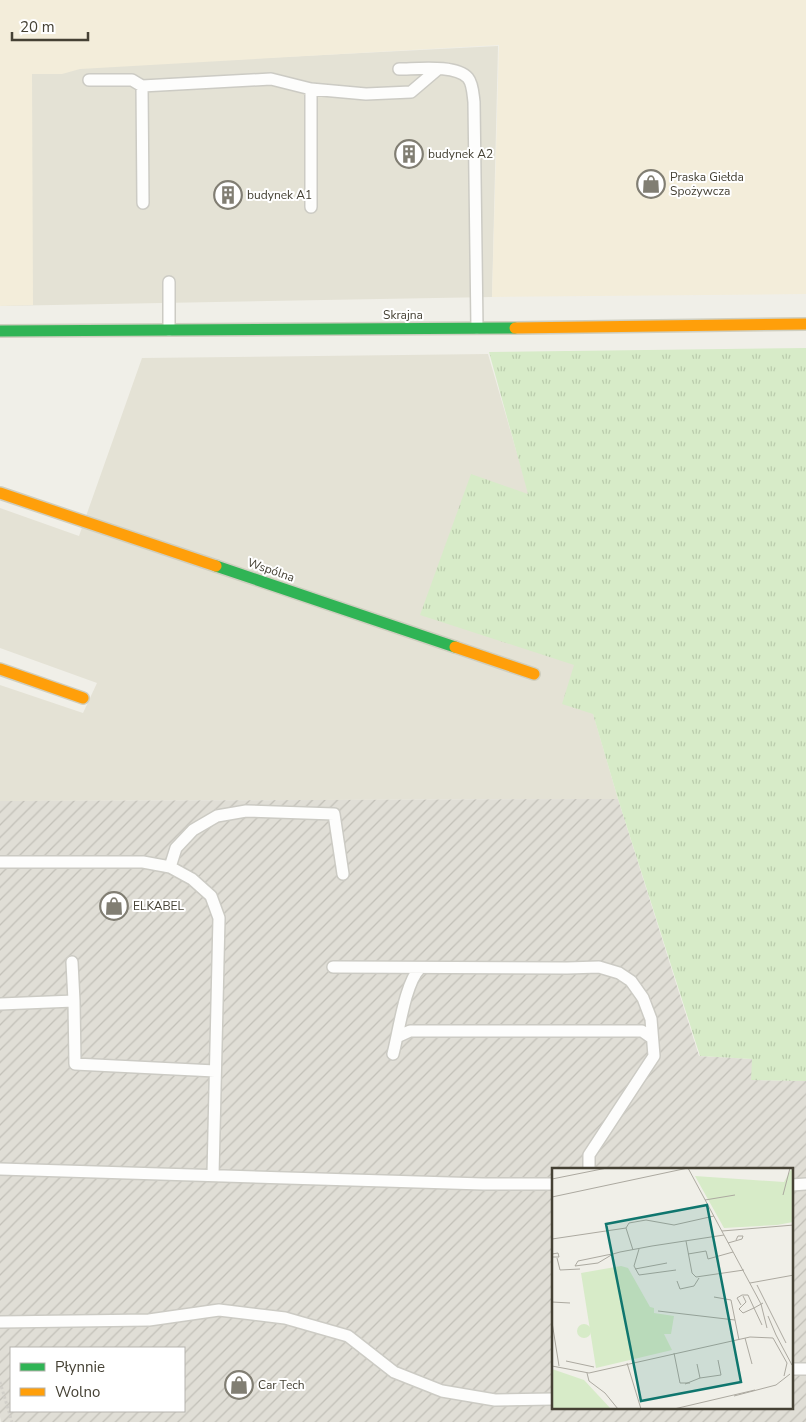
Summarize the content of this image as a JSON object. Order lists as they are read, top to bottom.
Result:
{
  "streets": {
    "street": ["Skrajna", "Wspólna"]
  },
  "places": {
    "building": ["budynek A2", "budynek A1"],
    "shop": ["Praska Giełda Spożywcza", "ELKABEL", "Car Tech"]
  },
  "legend": ["Płynnie", "Wolno"],
  "scale_bar": "20 m"
}
